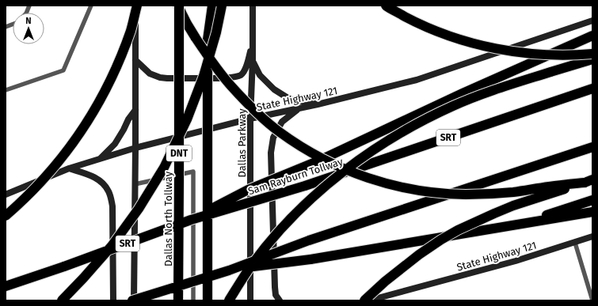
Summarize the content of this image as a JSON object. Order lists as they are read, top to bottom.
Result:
{
  "streets": {
    "highway": [
      "SRT",
      "DNT",
      "Sam Rayburn Tollway",
      "Dallas North Tollway"
    ],
    "main road": ["State Highway 121", "Dallas Parkway"]
  },
  "crossings": [
    ["State Highway 121", "Dallas Parkway"]
  ],
  "north": "top"
}
